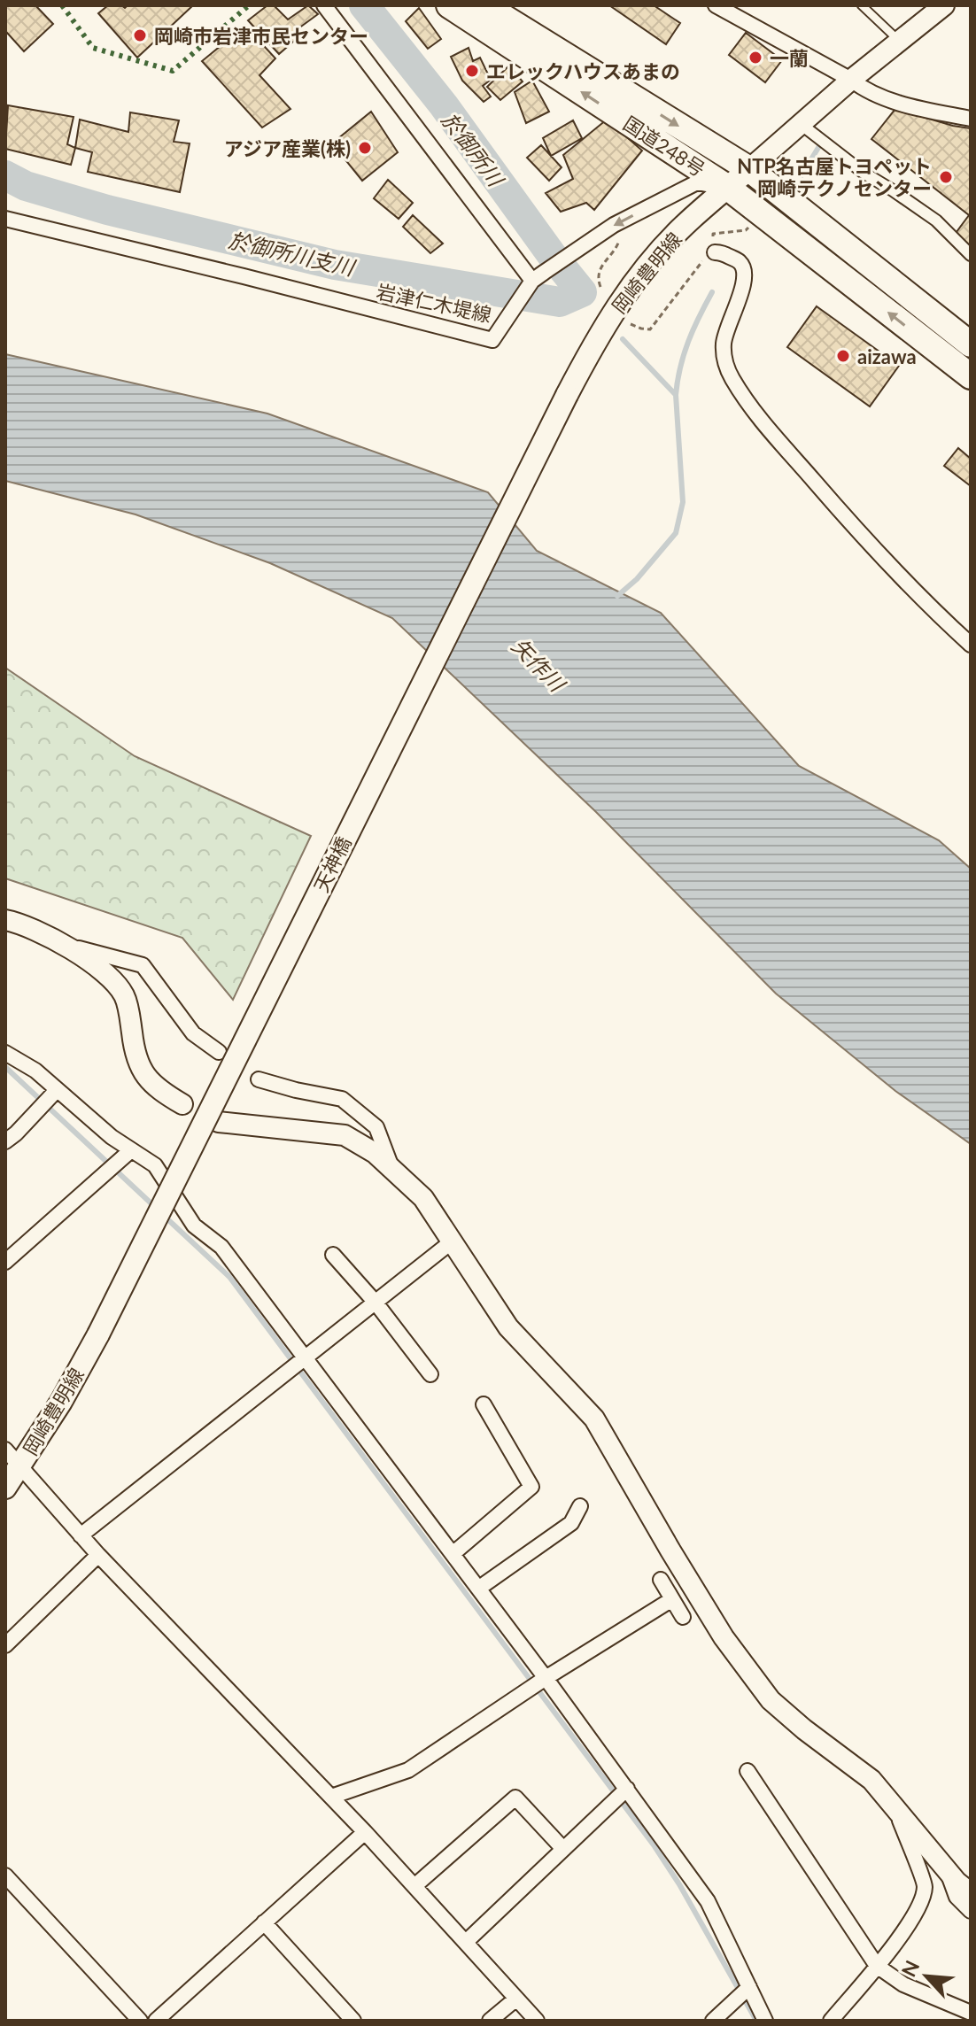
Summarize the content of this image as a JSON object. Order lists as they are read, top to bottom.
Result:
{
  "streets": {
    "highway": ["国道248号"],
    "main road": ["岡崎豊明線", "天神橋"],
    "street": ["岩津仁木堤線"]
  },
  "crossings": [
    ["国道248号", "岡崎豊明線"],
    ["岡崎豊明線", "天神橋"]
  ],
  "water": ["於御所川", "於御所川支川", "矢作川"],
  "places": [
    "岡崎市岩津市民センター",
    "一蘭",
    "エレックハウスあまの",
    "アジア産業(株)",
    "NTP名古屋トヨペット 岡崎テクノセンター",
    "aizawa"
  ],
  "north": "top left"
}
